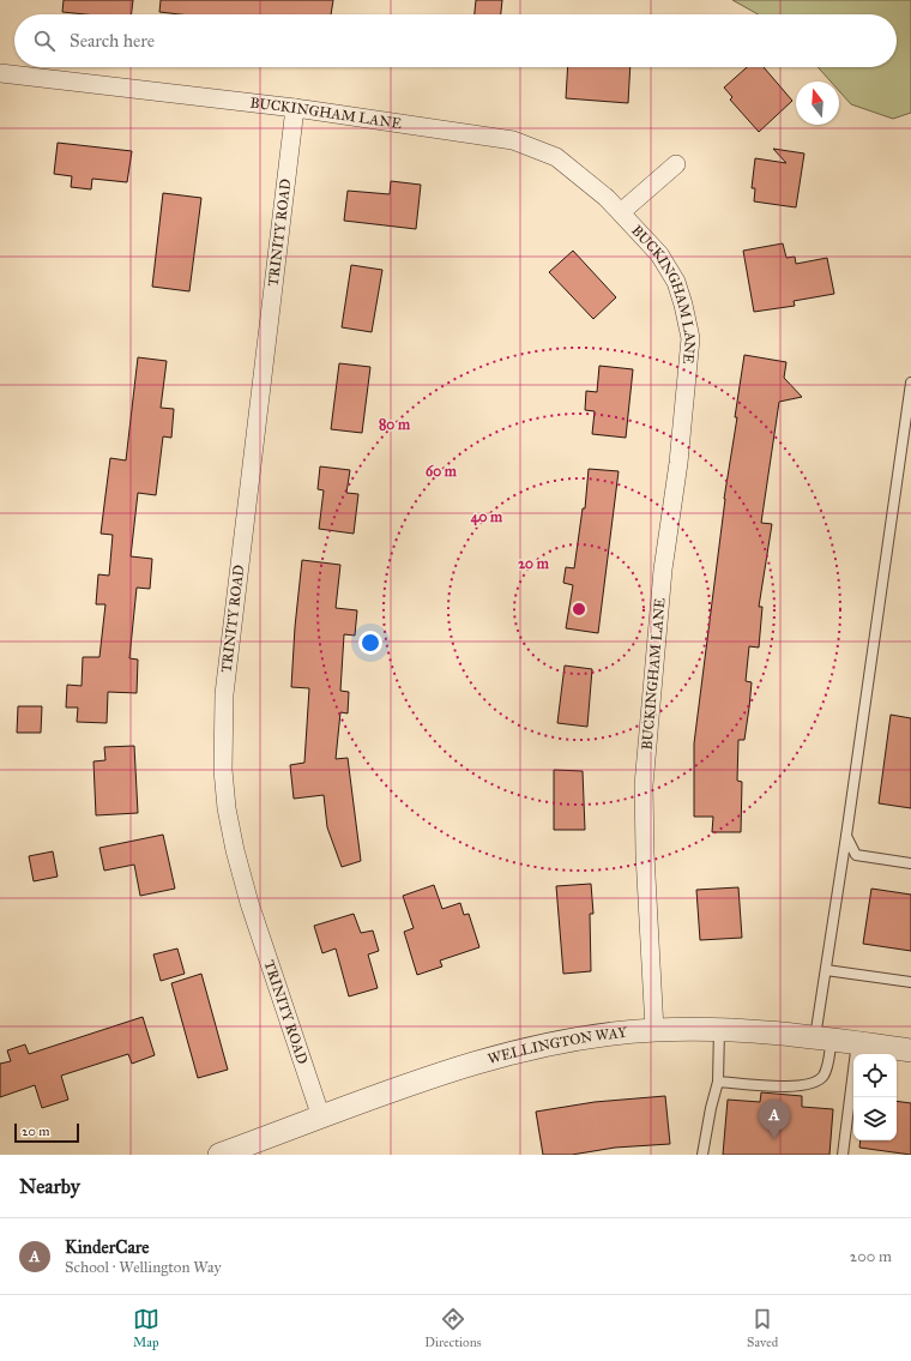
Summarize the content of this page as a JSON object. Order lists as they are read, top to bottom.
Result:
{
  "streets": {
    "street": ["BUCKINGHAM LANE", "TRINITY ROAD", "WELLINGTON WAY"]
  },
  "crossings": [
    ["BUCKINGHAM LANE", "TRINITY ROAD"],
    ["BUCKINGHAM LANE", "WELLINGTON WAY"],
    ["TRINITY ROAD", "WELLINGTON WAY"]
  ],
  "scale_bar": "20 m",
  "north": "top",
  "page": {
    "search": "Search here",
    "pins": "A",
    "scale": "20 m",
    "heading": "Nearby",
    "list": [
      {
        "mark": "A",
        "name": "KinderCare",
        "note": "School · Wellington Way",
        "value": "200 m"
      }
    ],
    "nav": ["Map", "Directions", "Saved"]
  },
  "rings": [
    "80 m",
    "60 m",
    "40 m",
    "20 m"
  ]
}
